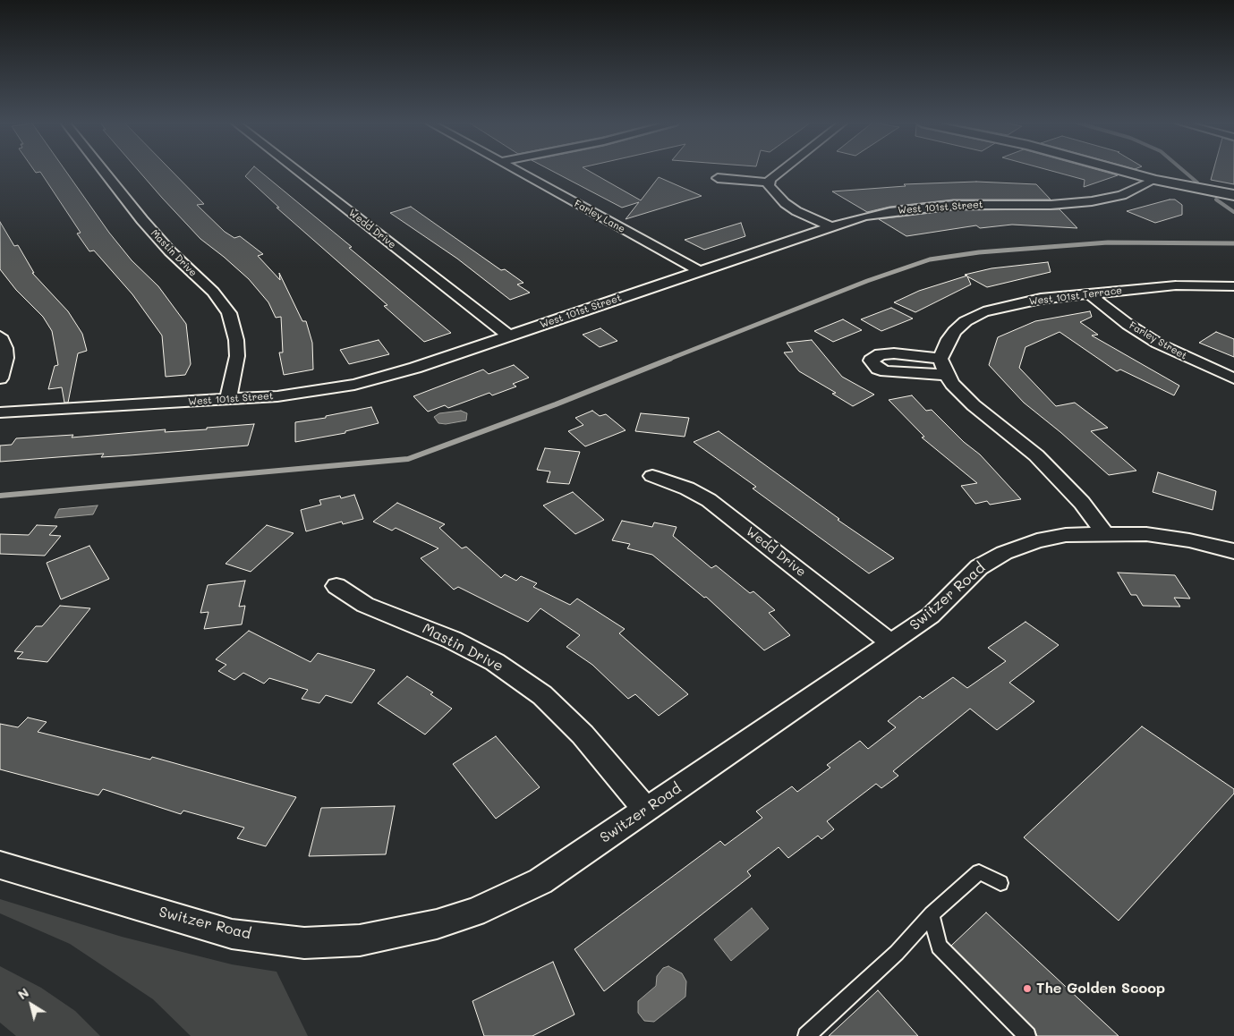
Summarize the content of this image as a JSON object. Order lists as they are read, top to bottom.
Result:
{
  "streets": {
    "street": [
      "West 101st Street",
      "Farley Lane",
      "Wedd Drive",
      "Mastin Drive",
      "West 101st Terrace",
      "Farley Street",
      "Switzer Road"
    ]
  },
  "crossings": [
    ["West 101st Street", "Farley Lane"],
    ["West 101st Street", "Wedd Drive"],
    ["West 101st Street", "Mastin Drive"],
    ["Wedd Drive", "Switzer Road"],
    ["Mastin Drive", "Switzer Road"],
    ["West 101st Terrace", "Farley Street"]
  ],
  "places": ["The Golden Scoop"],
  "north": "top left"
}
